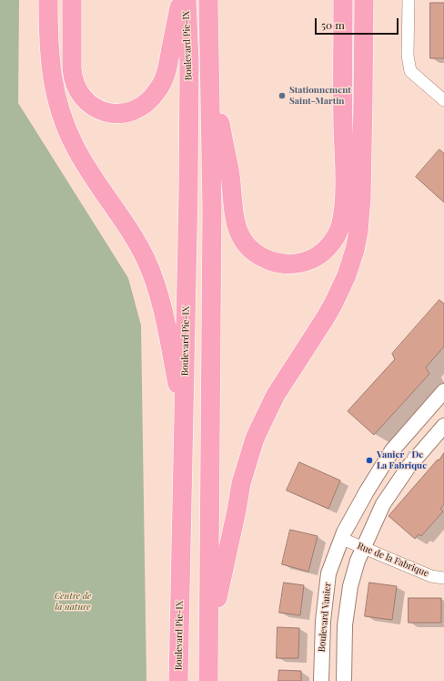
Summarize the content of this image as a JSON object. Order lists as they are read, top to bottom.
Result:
{
  "streets": {
    "highway": ["Boulevard Pie-IX"],
    "street": ["Rue de la Fabrique", "Boulevard Vanier"]
  },
  "crossings": [
    ["Rue de la Fabrique", "Boulevard Vanier"]
  ],
  "parks": ["Centre de la nature"],
  "places": ["Stationnement Saint-Martin", "Vanier / De La Fabrique"],
  "scale_bar": "50 m"
}
